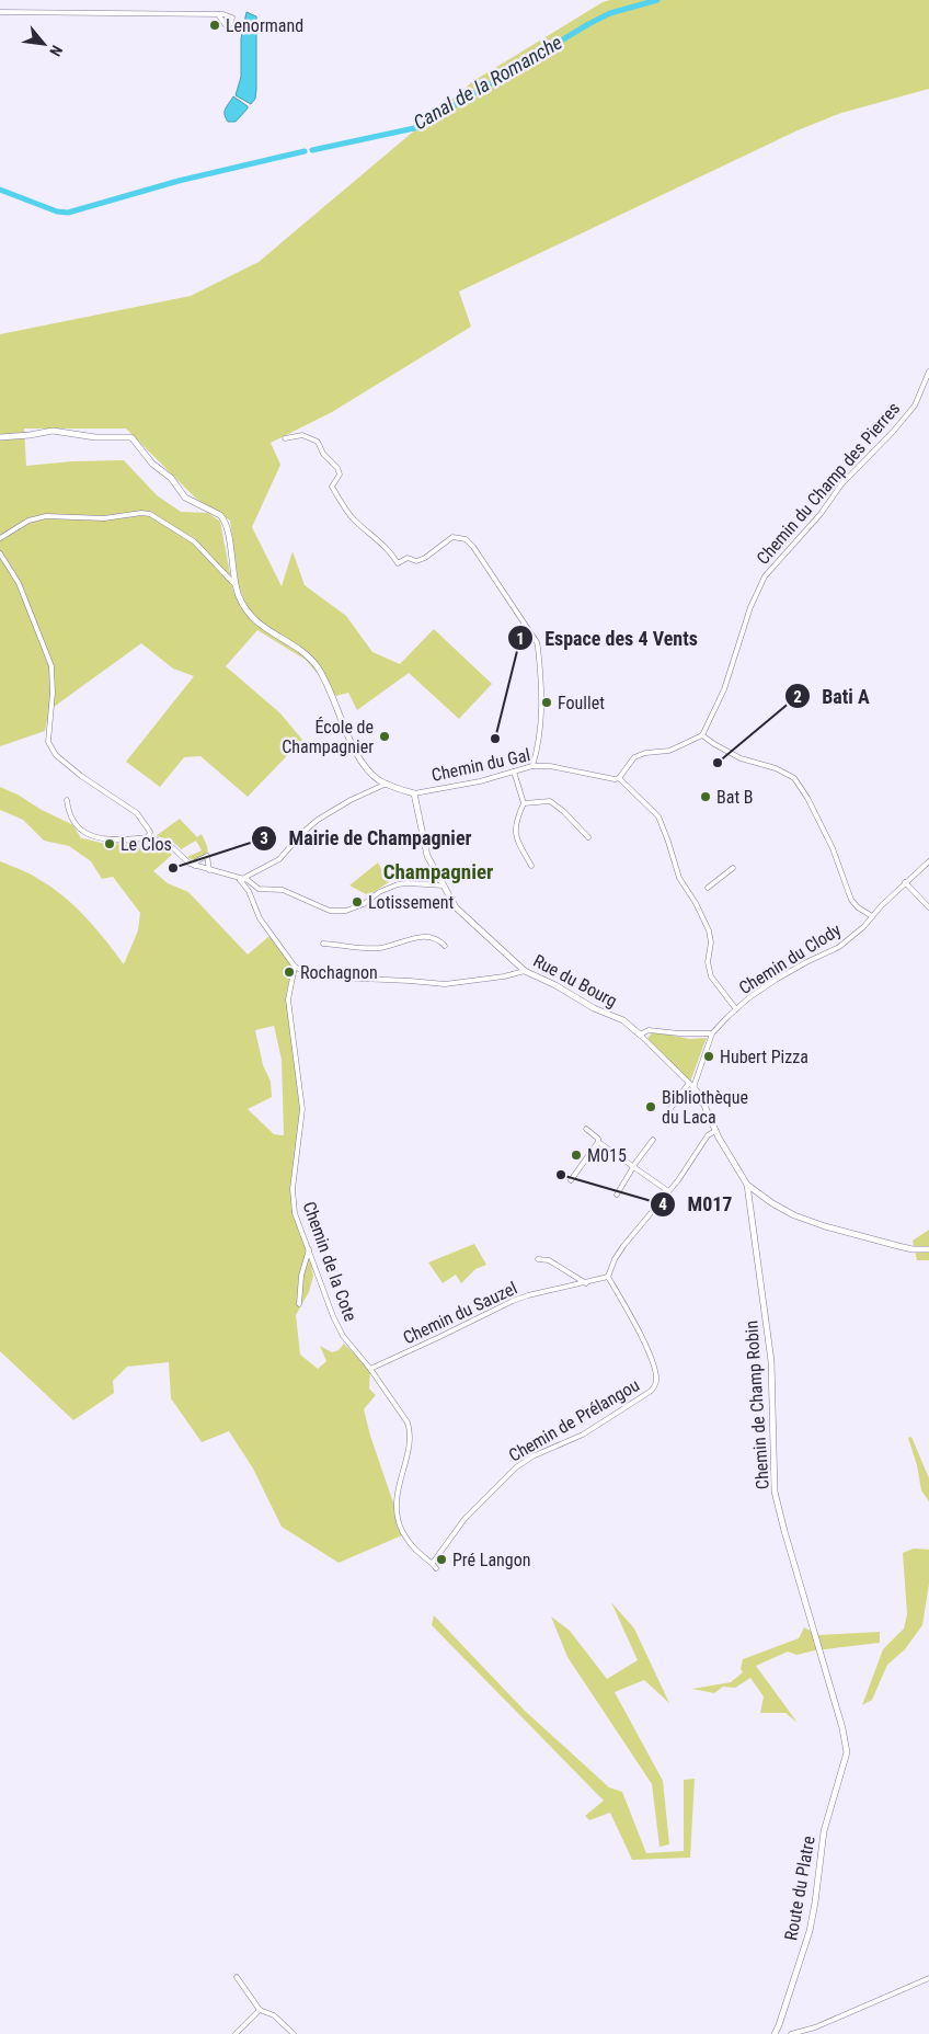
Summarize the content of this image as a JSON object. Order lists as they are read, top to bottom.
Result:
{
  "streets": {
    "street": [
      "Chemin du Champ des Pierres",
      "Chemin du Gal",
      "Chemin du Clody",
      "Rue du Bourg",
      "Chemin de la Cote",
      "Chemin du Sauzel",
      "Chemin de Champ Robin",
      "Chemin de Prélangou",
      "Route du Platre"
    ]
  },
  "crossings": [
    ["Chemin du Gal", "Rue du Bourg"],
    ["Chemin de la Cote", "Chemin du Sauzel"],
    ["Chemin de la Cote", "Chemin de Prélangou"],
    ["Chemin du Sauzel", "Chemin de Prélangou"],
    ["Chemin de Champ Robin", "Route du Platre"]
  ],
  "districts": ["Champagnier"],
  "water": ["Canal de la Romanche"],
  "places": [
    "Lenormand",
    "Foullet",
    "École de Champagnier",
    "Espace des 4 Vents",
    "Bati A",
    "Bat B",
    "Le Clos",
    "Mairie de Champagnier",
    "Lotissement",
    "Rochagnon",
    "Hubert Pizza",
    "Bibliothèque du Laca",
    "M015",
    "M017",
    "Pré Langon"
  ],
  "north": "bottom right"
}
